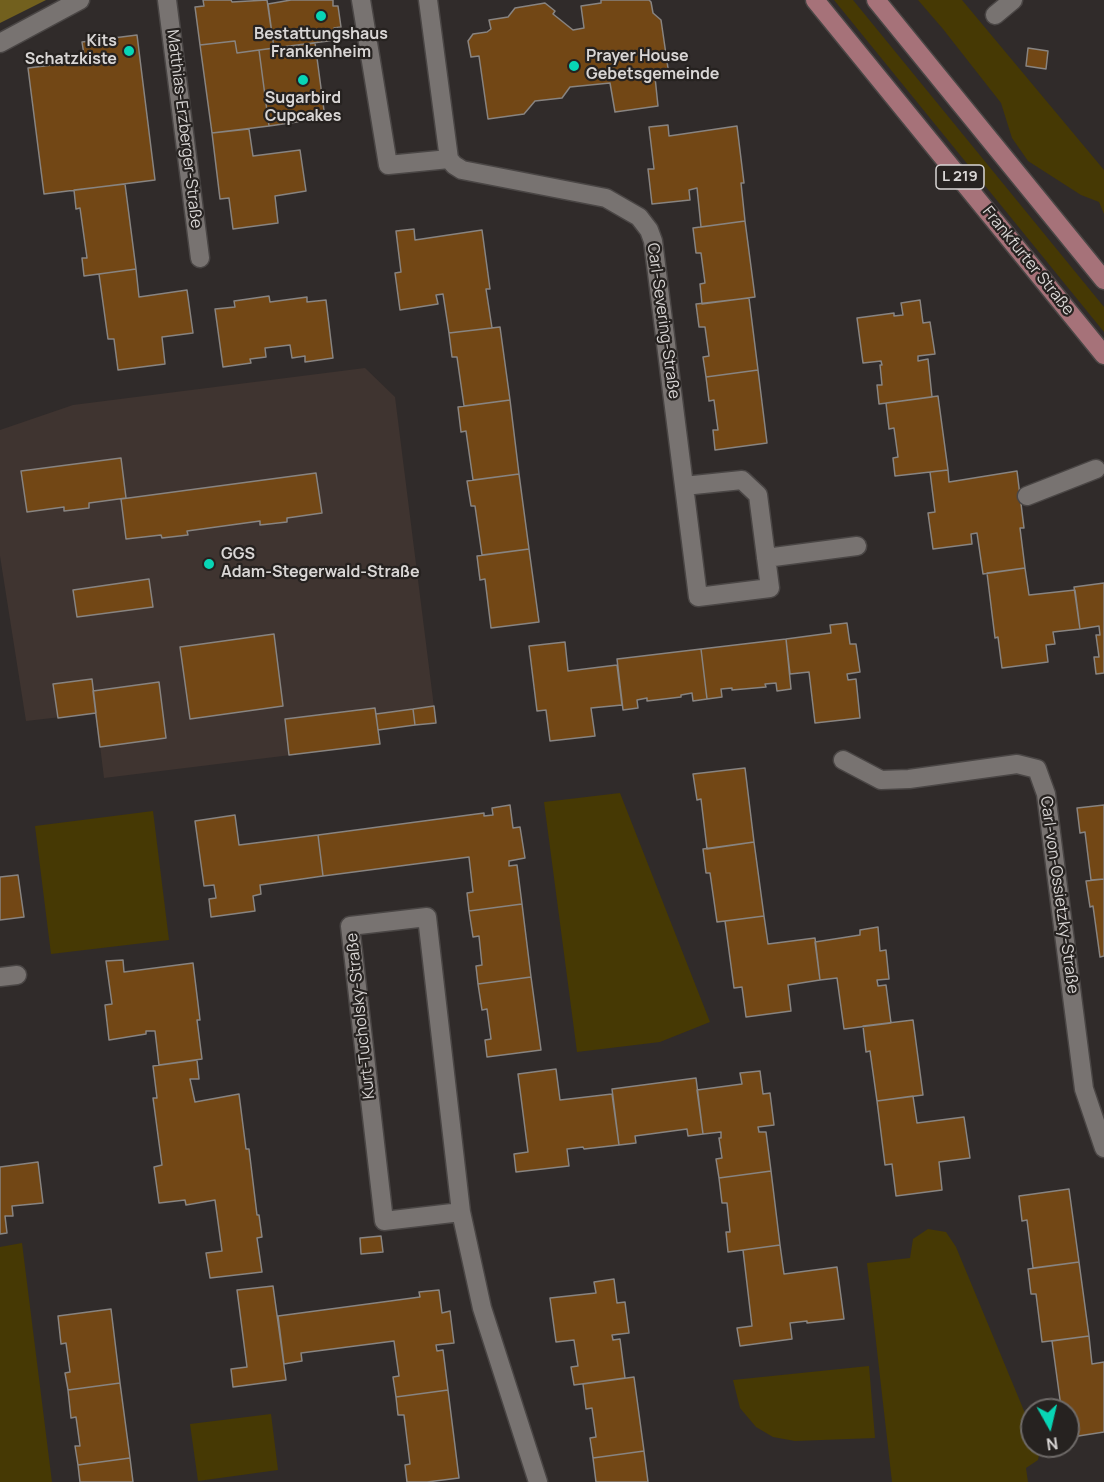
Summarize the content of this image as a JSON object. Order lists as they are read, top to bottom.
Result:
{
  "streets": {
    "main road": ["L 219", "Frankfurter Straße"],
    "street": [
      "Matthias-Erzberger-Straße",
      "Carl-Severing-Straße",
      "Carl-von-Ossietzky-Straße",
      "Kurt-Tucholsky-Straße"
    ]
  },
  "places": [
    "Bestattungshaus Frankenheim",
    "Kits Schatzkiste",
    "Prayer House Gebetsgemeinde",
    "Sugarbird Cupcakes",
    "GGS Adam-Stegerwald-Straße"
  ],
  "north": "bottom"
}
